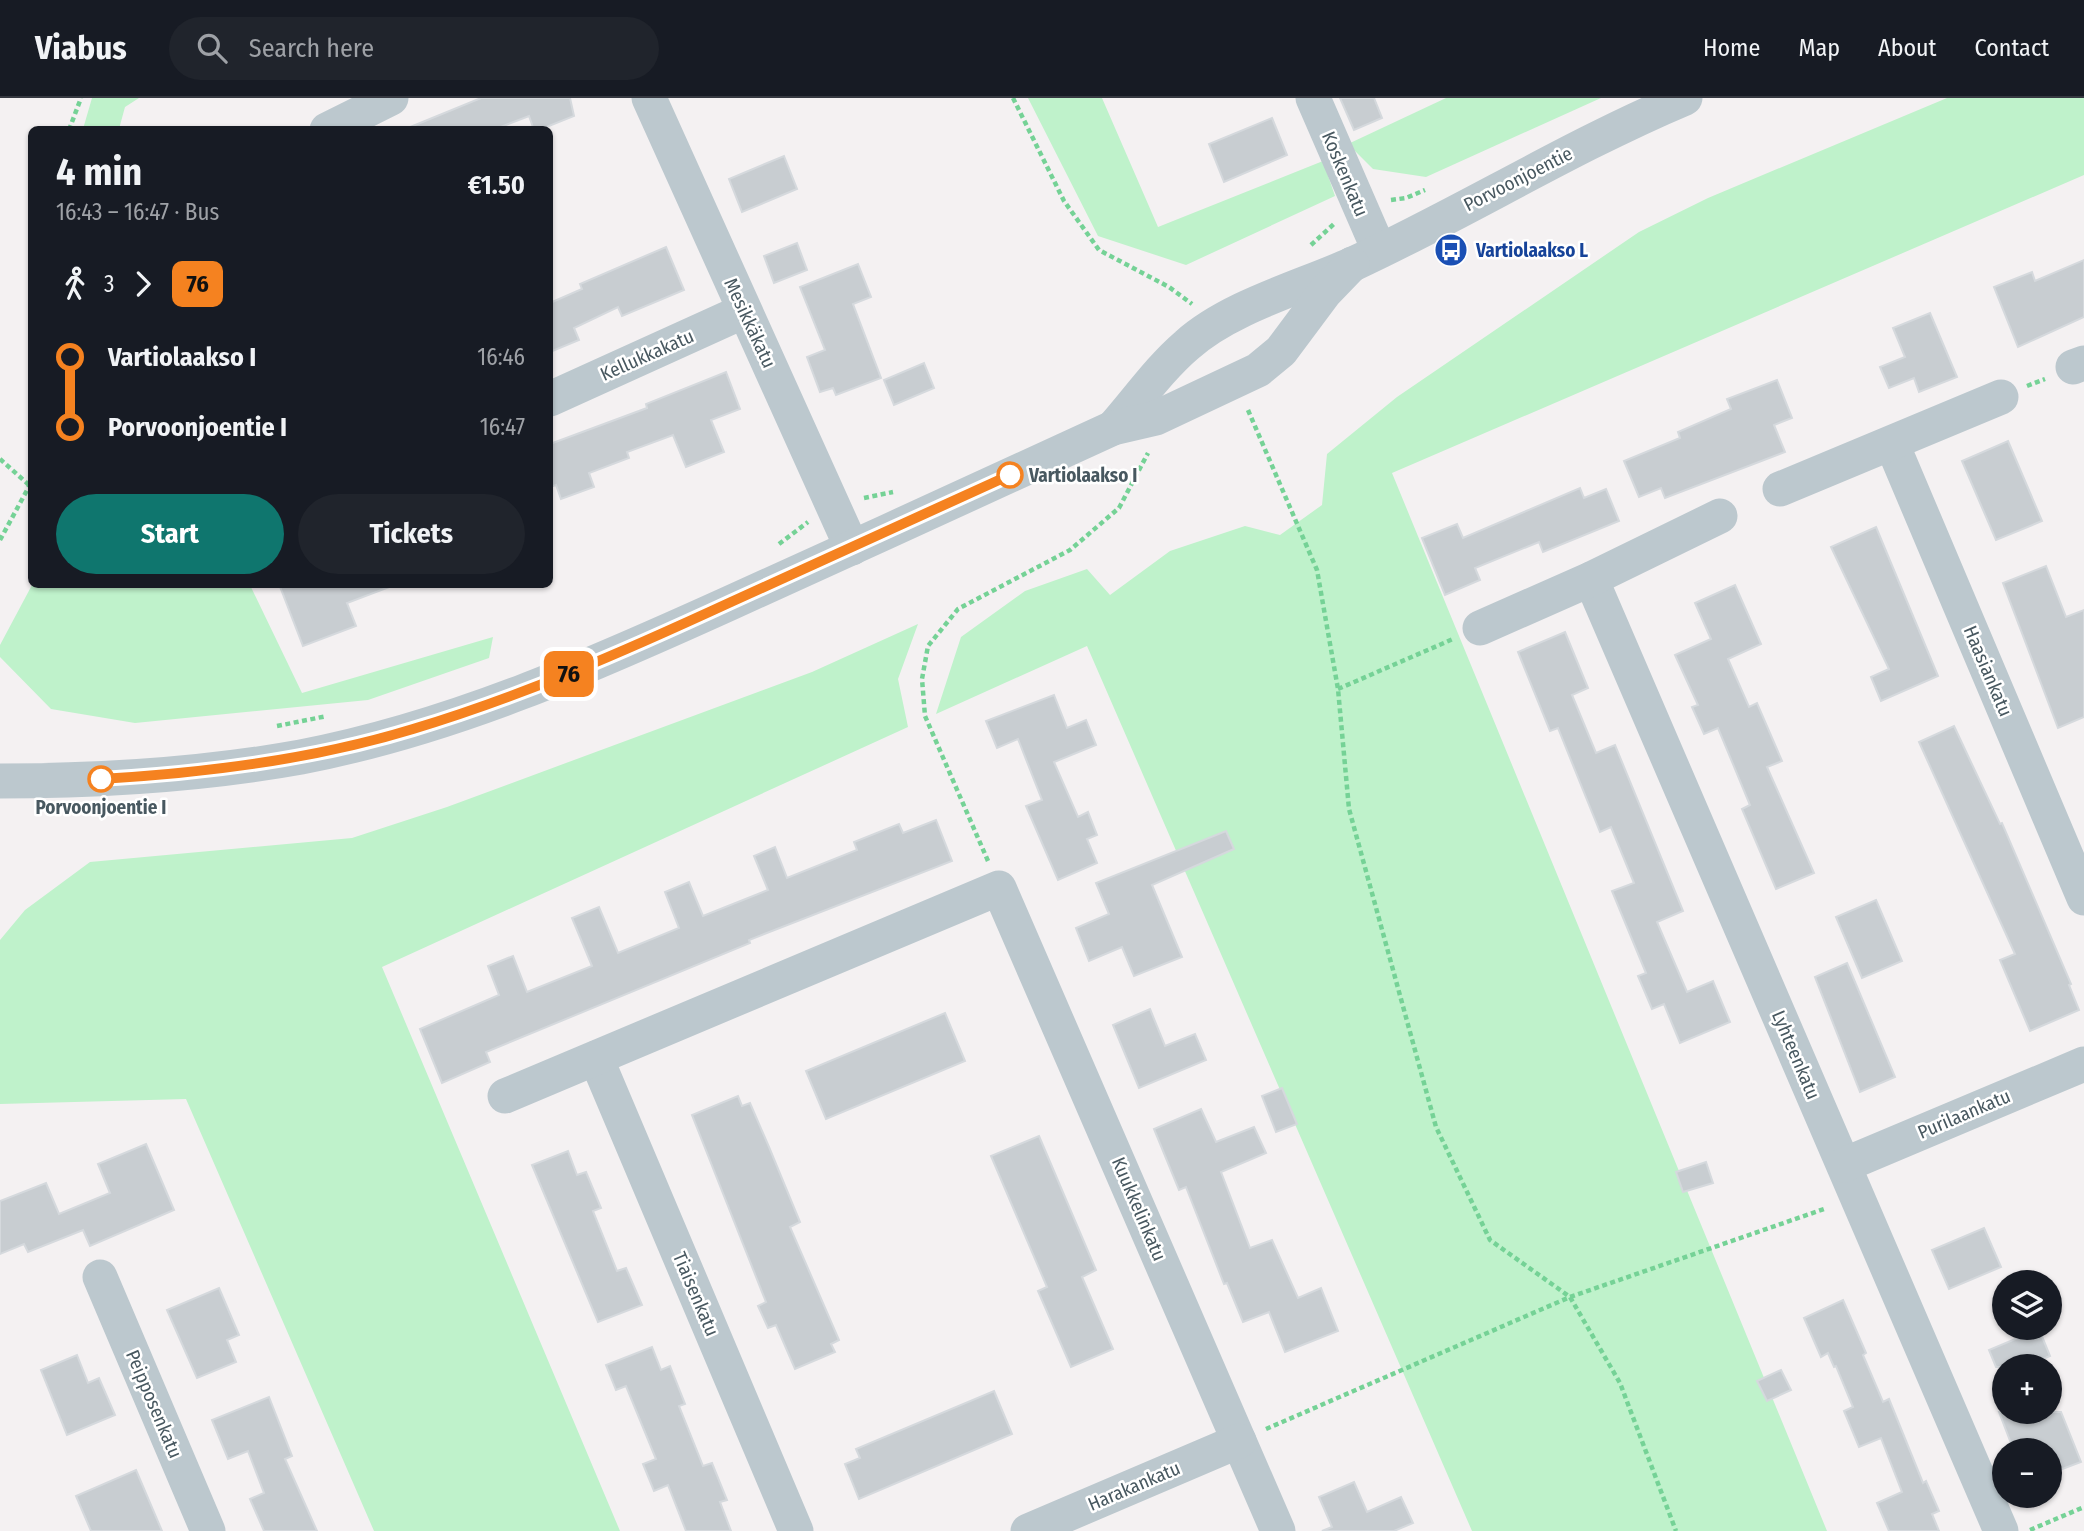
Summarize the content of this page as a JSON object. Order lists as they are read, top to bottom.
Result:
{
  "streets": {
    "street": [
      "Koskenkatu",
      "Porvoonjoentie",
      "Mesikkäkatu",
      "Kellukkakatu",
      "Haasiankatu",
      "Lyhteenkatu",
      "Purilaankatu",
      "Kuukkelinkatu",
      "Tiaisenkatu",
      "Peipposenkatu",
      "Harakankatu"
    ]
  },
  "crossings": [
    ["Koskenkatu", "Porvoonjoentie"],
    ["Porvoonjoentie", "Mesikkäkatu"],
    ["Mesikkäkatu", "Kellukkakatu"],
    ["Lyhteenkatu", "Purilaankatu"],
    ["Kuukkelinkatu", "Harakankatu"]
  ],
  "places": {
    "bus stop": ["Vartiolaakso L"],
    "other": ["Vartiolaakso I", "Porvoonjoentie I"]
  },
  "lines": ["bus line 76"],
  "page": {
    "header": "Viabus",
    "search": "Search here",
    "nav": [
      "Home",
      "Map",
      "About",
      "Contact"
    ],
    "on_map": "76",
    "heading": ["4 min", "16:43 – 16:47 · Bus", "€1.50"],
    "legs": ["3", "76"],
    "list": [
      {
        "name": "Vartiolaakso I",
        "value": "16:46"
      },
      {
        "name": "Porvoonjoentie I",
        "value": "16:47"
      }
    ],
    "buttons": ["Start", "Tickets"],
    "map_buttons": ["+", "−"]
  }
}
